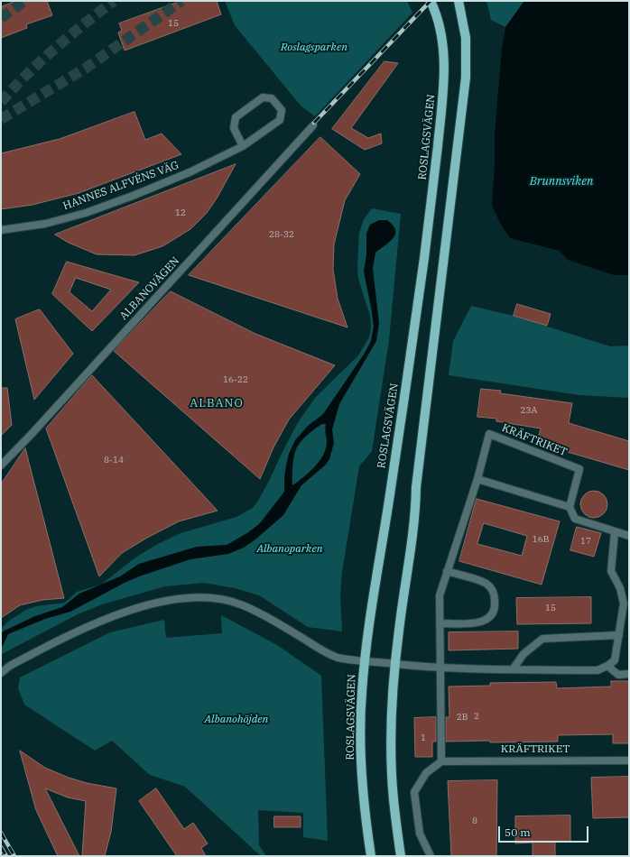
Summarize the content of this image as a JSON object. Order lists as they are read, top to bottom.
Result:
{
  "streets": {
    "main road": ["ROSLAGSVÄGEN"],
    "street": ["HANNES ALFVÉNS VÄG", "ALBANOVÄGEN", "KRÄFTRIKET"]
  },
  "districts": ["ALBANO"],
  "water": ["Brunnsviken"],
  "parks": ["Roslagsparken", "Albanoparken", "Albanohöjden"],
  "house_numbers": [
    "15",
    "12",
    "28-32",
    "16-22",
    "23A",
    "8-14",
    "16B",
    "17",
    "15",
    "2",
    "2B",
    "1",
    "8"
  ],
  "scale_bar": "50 m"
}
